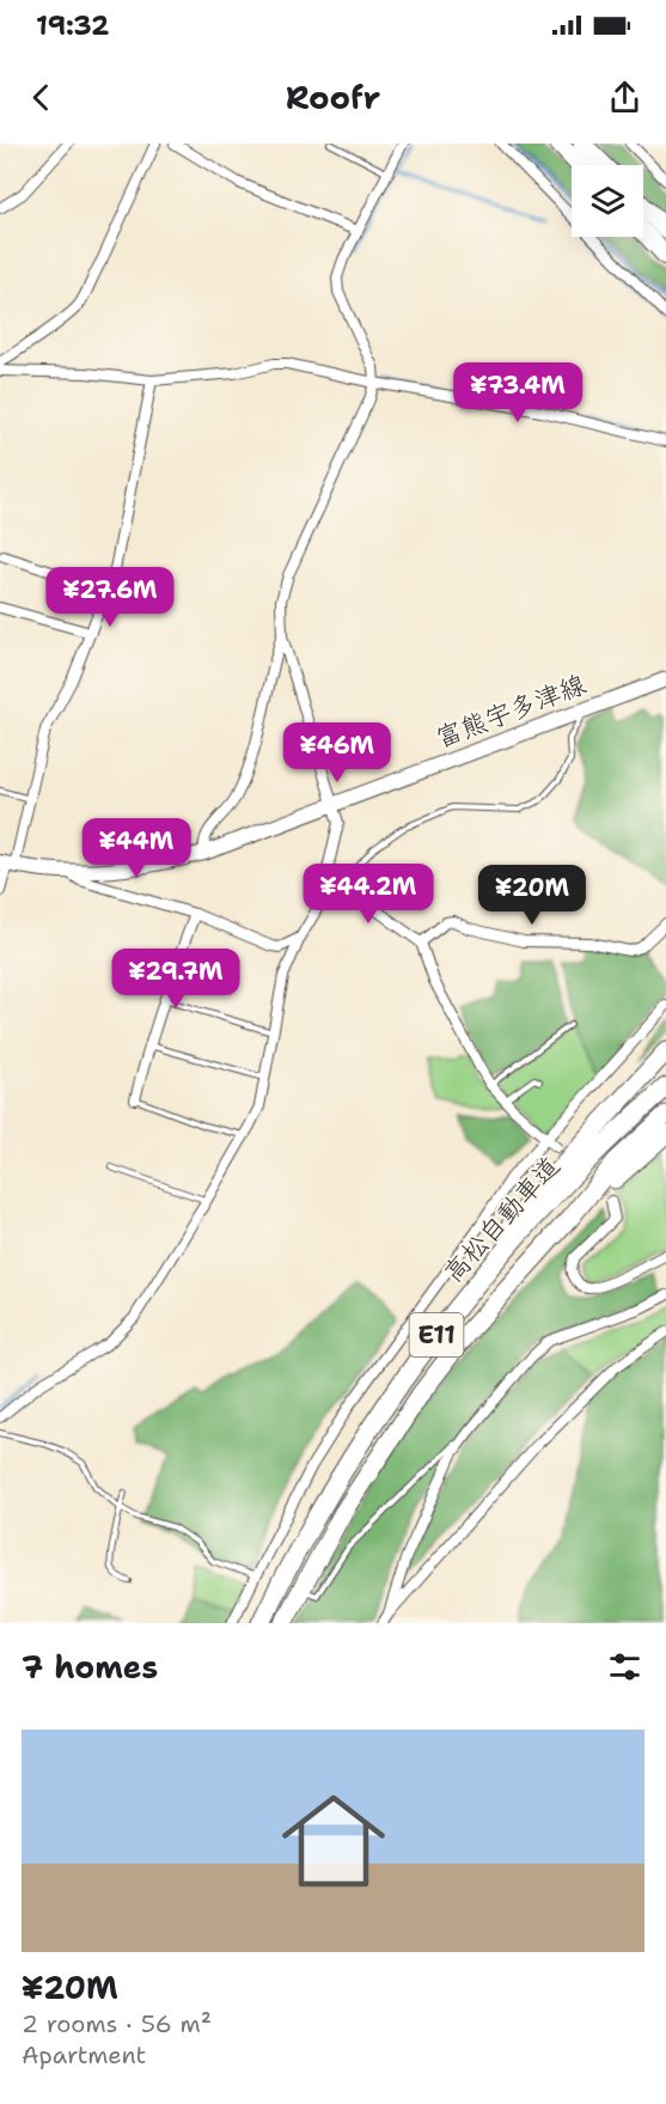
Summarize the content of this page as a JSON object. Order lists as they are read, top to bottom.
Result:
{
  "streets": {
    "highway": ["高松自動車道", "E11"],
    "main road": ["富熊宇多津線"]
  },
  "page": {
    "status": "19:32",
    "header": "Roofr",
    "price": [
      "¥73.4M",
      "¥27.6M",
      "¥46M",
      "¥44M",
      "¥44.2M",
      "¥20M",
      "¥29.7M"
    ],
    "heading": "7 homes",
    "list": [
      {
        "name": "¥20M",
        "note": "2 rooms · 56 m² · Apartment"
      }
    ]
  }
}
